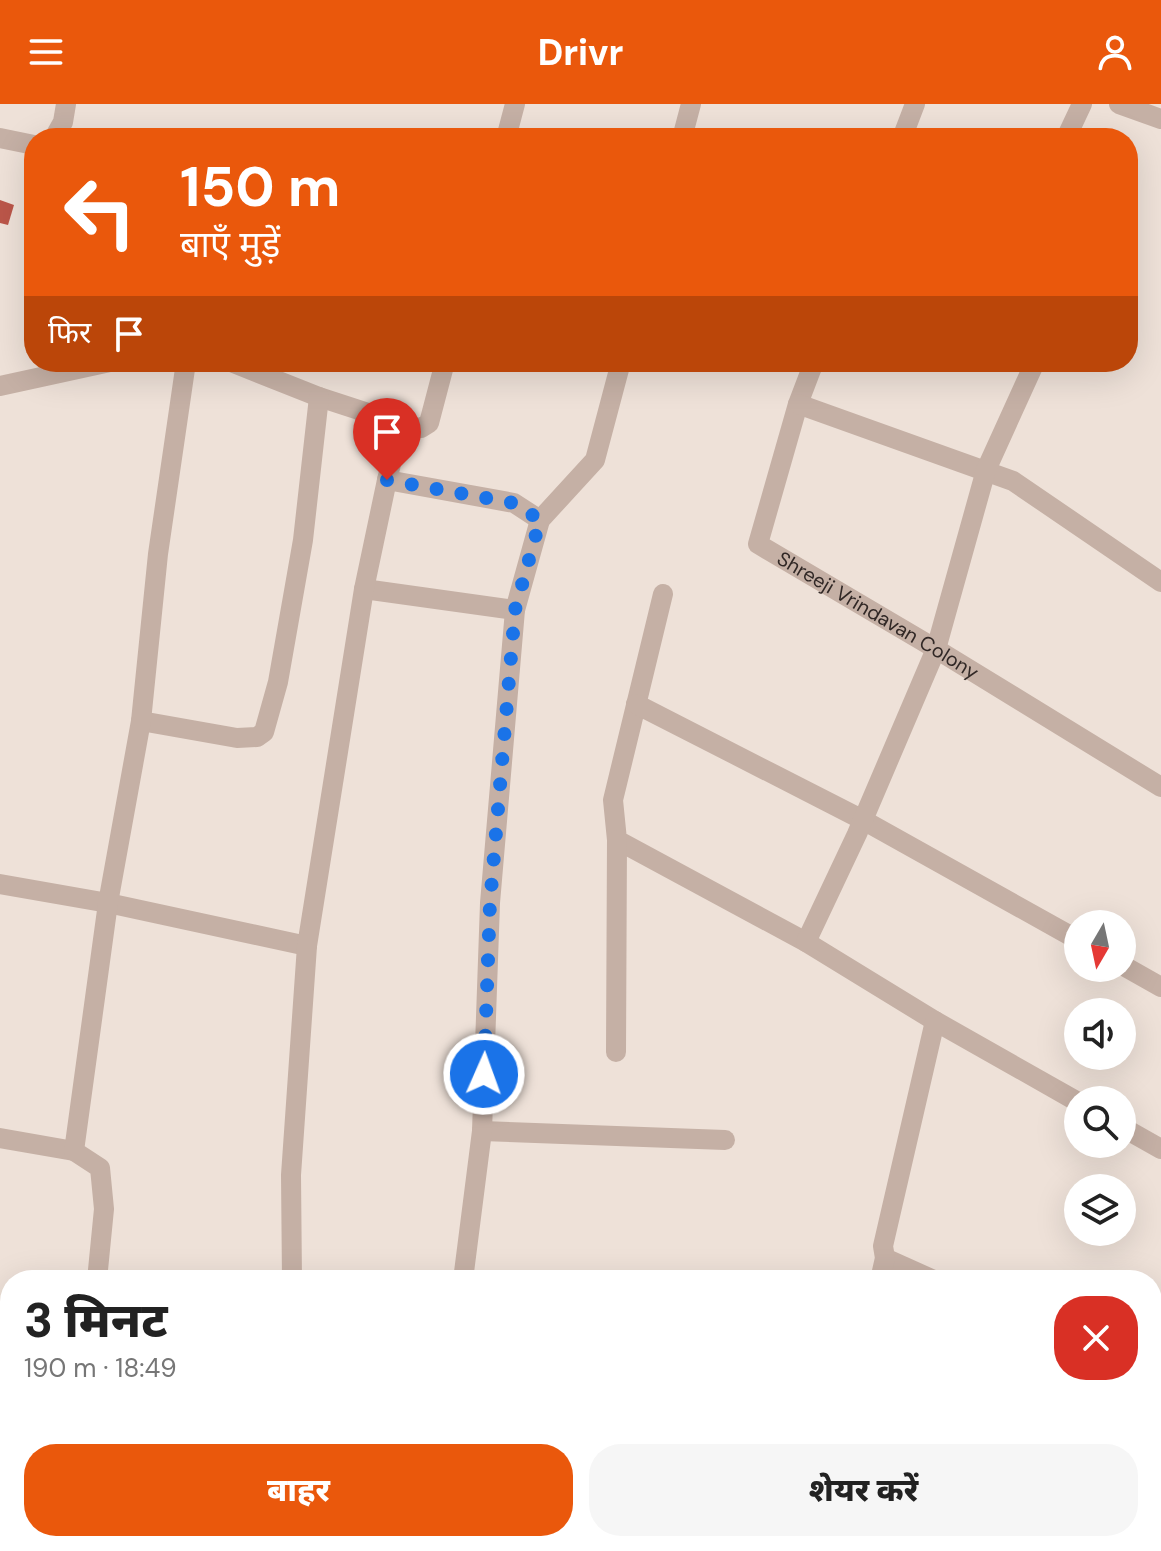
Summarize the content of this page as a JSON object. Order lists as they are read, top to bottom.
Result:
{
  "streets": {
    "street": ["Shreeji Vrindavan Colony"]
  },
  "north": "bottom",
  "page": {
    "header": "Drivr",
    "turn": ["150 m", "बाएँ मुड़ें"],
    "then": "फिर",
    "heading": ["3 मिनट", "190 m · 18:49"],
    "buttons": ["बाहर", "शेयर करें"]
  }
}
